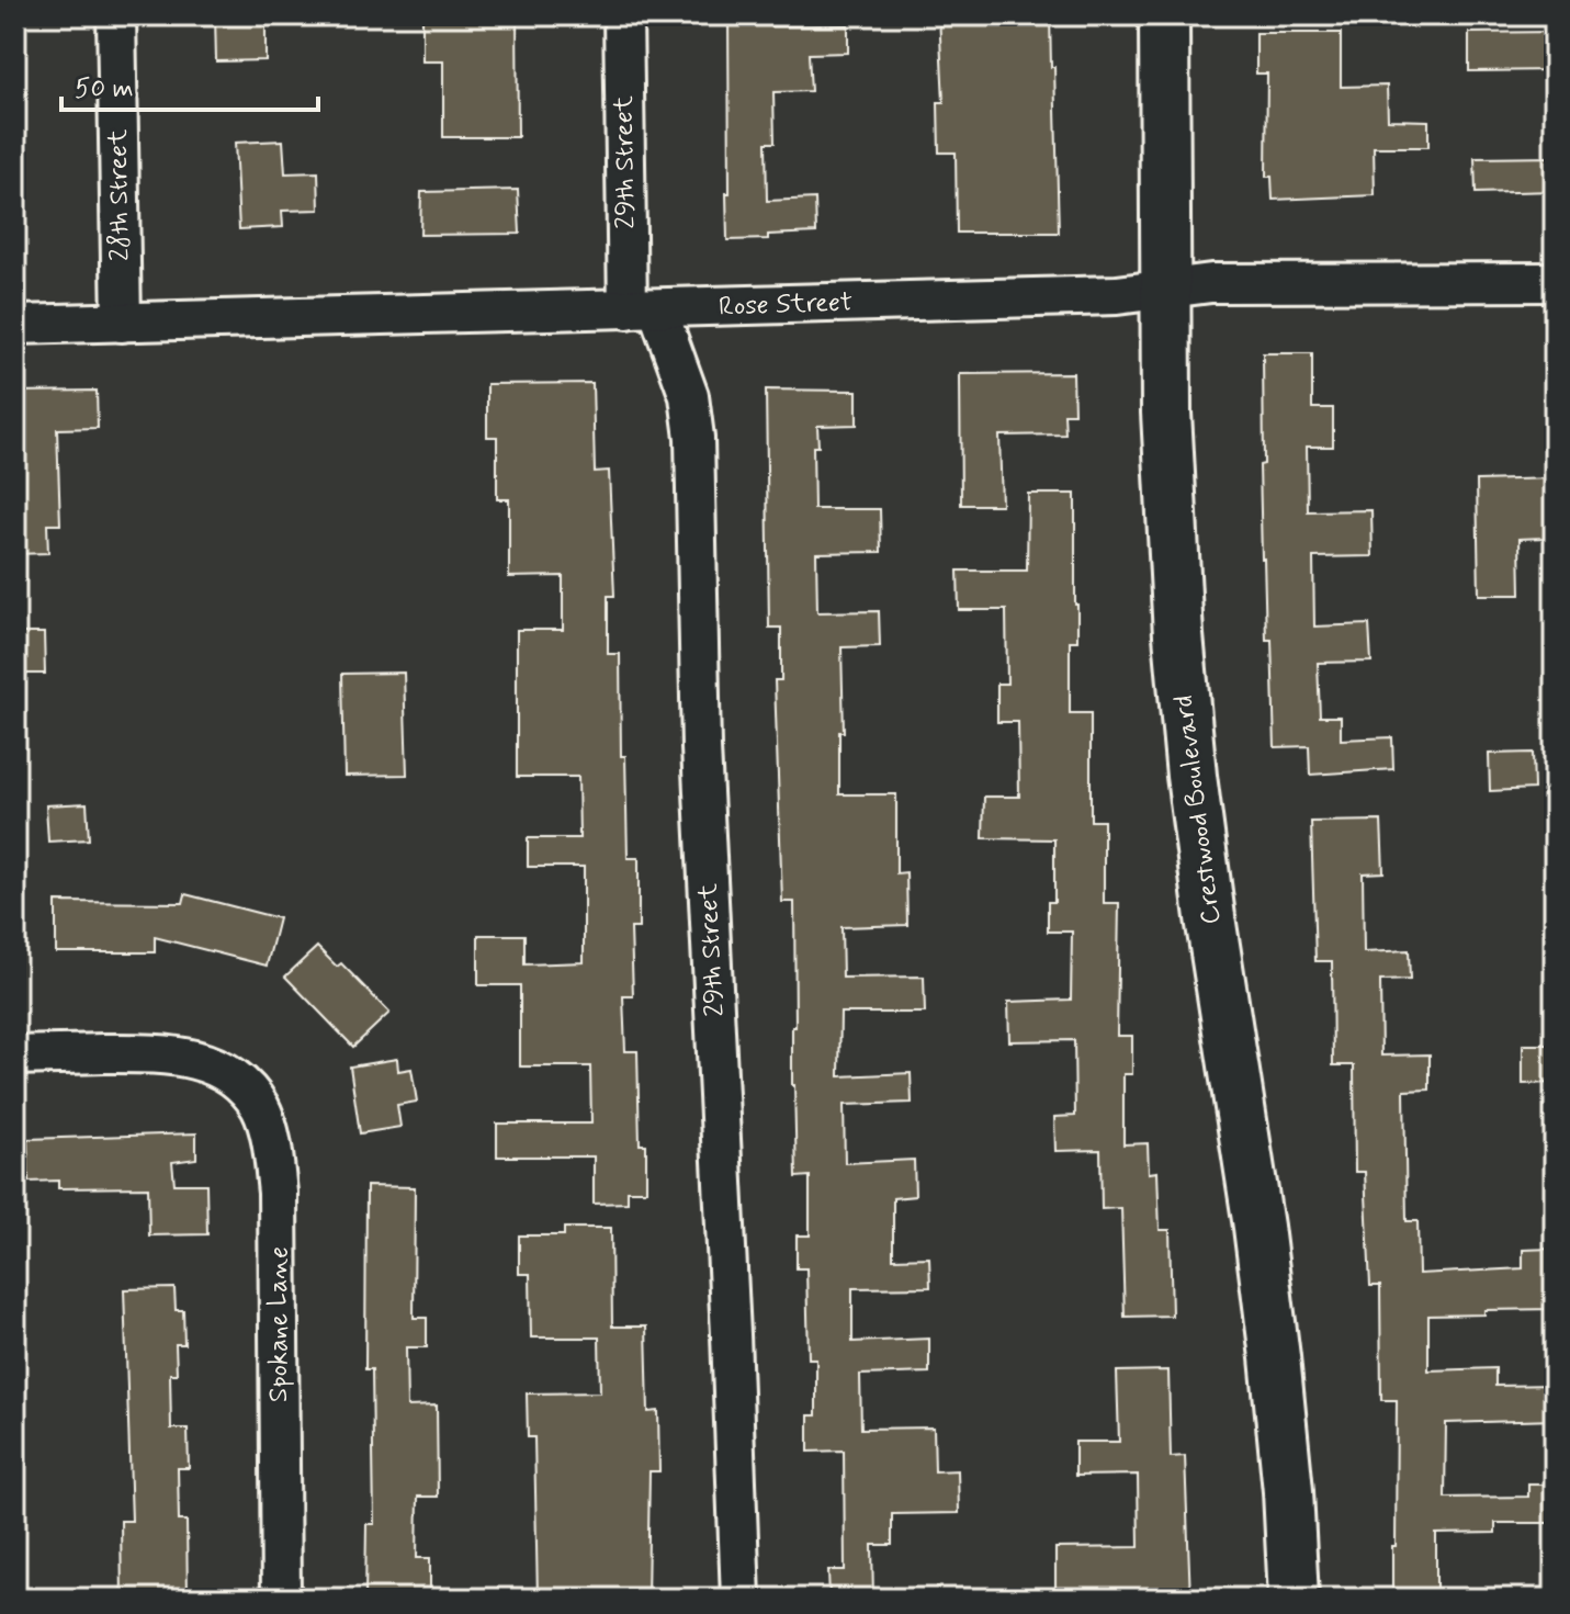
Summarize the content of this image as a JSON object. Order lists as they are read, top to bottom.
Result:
{
  "streets": {
    "street": [
      "29th Street",
      "28th Street",
      "Rose Street",
      "Crestwood Boulevard",
      "Spokane Lane"
    ]
  },
  "crossings": [
    ["29th Street", "Rose Street"],
    ["28th Street", "Rose Street"],
    ["Rose Street", "Crestwood Boulevard"]
  ],
  "scale_bar": "50 m"
}
